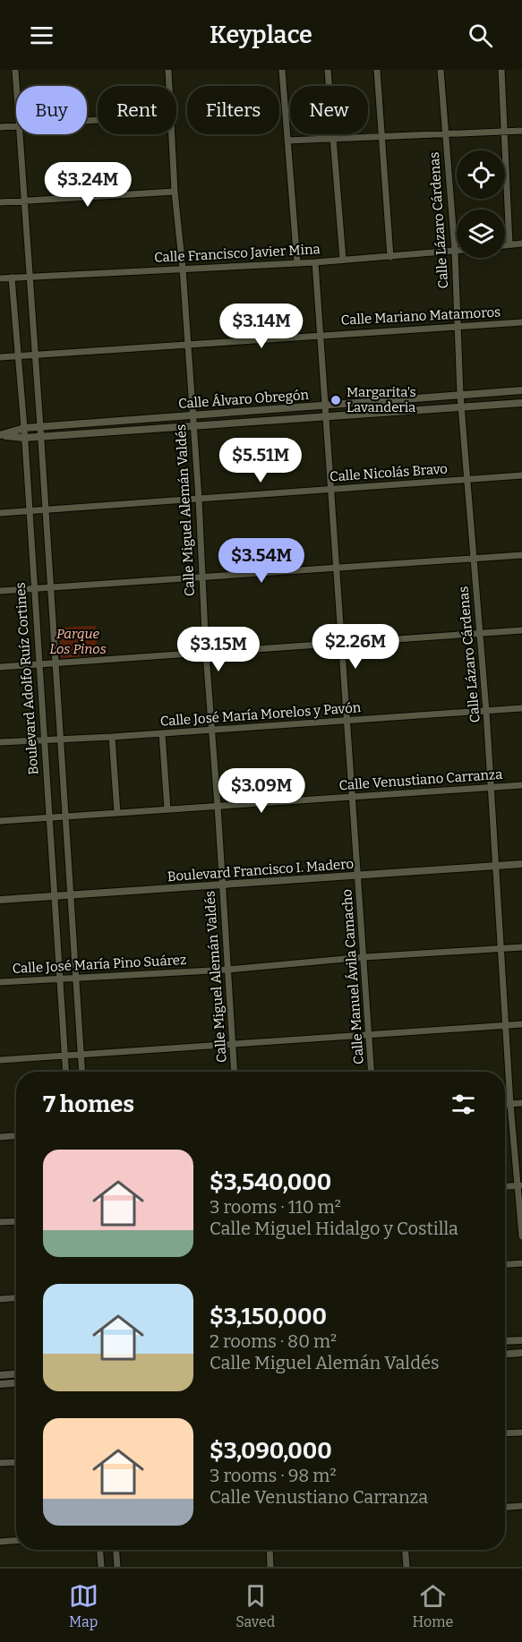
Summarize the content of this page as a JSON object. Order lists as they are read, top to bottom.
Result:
{
  "streets": {
    "street": [
      "Calle Lázaro Cárdenas",
      "Calle Francisco Javier Mina",
      "Calle Mariano Matamoros",
      "Calle Álvaro Obregón",
      "Calle Nicolás Bravo",
      "Calle Miguel Alemán Valdés",
      "Boulevard Adolfo Ruíz Cortines",
      "Calle José María Morelos y Pavón",
      "Calle Venustiano Carranza",
      "Boulevard Francisco I. Madero",
      "Calle José María Pino Suárez",
      "Calle Manuel Ávila Camacho"
    ]
  },
  "crossings": [
    ["Calle Lázaro Cárdenas", "Calle Francisco Javier Mina"],
    ["Calle Lázaro Cárdenas", "Calle Mariano Matamoros"],
    ["Calle Lázaro Cárdenas", "Calle Álvaro Obregón"],
    ["Calle Lázaro Cárdenas", "Calle Nicolás Bravo"],
    ["Calle Lázaro Cárdenas", "Calle José María Morelos y Pavón"],
    ["Calle Lázaro Cárdenas", "Calle Venustiano Carranza"],
    ["Calle Lázaro Cárdenas", "Boulevard Francisco I. Madero"],
    ["Calle Lázaro Cárdenas", "Calle José María Pino Suárez"],
    ["Calle Francisco Javier Mina", "Calle Miguel Alemán Valdés"],
    ["Calle Francisco Javier Mina", "Boulevard Adolfo Ruíz Cortines"],
    ["Calle Francisco Javier Mina", "Calle Manuel Ávila Camacho"],
    ["Calle Mariano Matamoros", "Calle Miguel Alemán Valdés"],
    ["Calle Mariano Matamoros", "Boulevard Adolfo Ruíz Cortines"],
    ["Calle Mariano Matamoros", "Calle Manuel Ávila Camacho"],
    ["Calle Álvaro Obregón", "Calle Miguel Alemán Valdés"],
    ["Calle Álvaro Obregón", "Boulevard Adolfo Ruíz Cortines"],
    ["Calle Álvaro Obregón", "Calle Manuel Ávila Camacho"],
    ["Calle Nicolás Bravo", "Calle Miguel Alemán Valdés"],
    ["Calle Nicolás Bravo", "Boulevard Adolfo Ruíz Cortines"],
    ["Calle Nicolás Bravo", "Calle Manuel Ávila Camacho"],
    ["Calle Miguel Alemán Valdés", "Calle José María Morelos y Pavón"],
    ["Calle Miguel Alemán Valdés", "Calle Venustiano Carranza"],
    ["Calle Miguel Alemán Valdés", "Boulevard Francisco I. Madero"],
    ["Calle Miguel Alemán Valdés", "Calle José María Pino Suárez"],
    ["Boulevard Adolfo Ruíz Cortines", "Calle José María Morelos y Pavón"],
    ["Boulevard Adolfo Ruíz Cortines", "Calle Venustiano Carranza"],
    ["Boulevard Adolfo Ruíz Cortines", "Boulevard Francisco I. Madero"],
    ["Boulevard Adolfo Ruíz Cortines", "Calle José María Pino Suárez"],
    ["Calle José María Morelos y Pavón", "Calle Manuel Ávila Camacho"],
    ["Calle Venustiano Carranza", "Calle Manuel Ávila Camacho"],
    ["Boulevard Francisco I. Madero", "Calle Manuel Ávila Camacho"],
    ["Calle José María Pino Suárez", "Calle Manuel Ávila Camacho"]
  ],
  "parks": ["Parque Los Pinos"],
  "places": ["Margarita's Lavanderia"],
  "page": {
    "header": "Keyplace",
    "chip": [
      "Buy",
      "Rent",
      "Filters",
      "New"
    ],
    "price": [
      "$3.24M",
      "$3.14M",
      "$5.51M",
      "$3.54M",
      "$2.26M",
      "$3.15M",
      "$3.09M"
    ],
    "heading": "7 homes",
    "list": [
      {
        "name": "$3,540,000",
        "note": "3 rooms · 110 m² · Calle Miguel Hidalgo y Costilla"
      },
      {
        "name": "$3,150,000",
        "note": "2 rooms · 80 m² · Calle Miguel Alemán Valdés"
      },
      {
        "name": "$3,090,000",
        "note": "3 rooms · 98 m² · Calle Venustiano Carranza"
      }
    ],
    "tabs": ["Map", "Saved", "Home"]
  }
}
